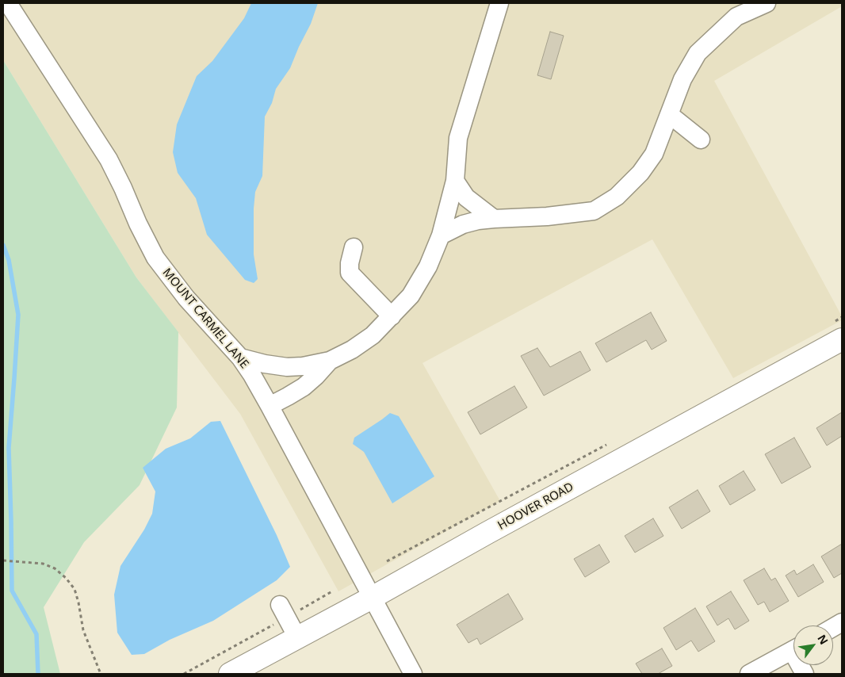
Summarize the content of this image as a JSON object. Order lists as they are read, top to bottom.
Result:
{
  "streets": {
    "main road": ["HOOVER ROAD"],
    "street": ["MOUNT CARMEL LANE"]
  },
  "crossings": [
    ["MOUNT CARMEL LANE", "HOOVER ROAD"]
  ],
  "north": "top right"
}
